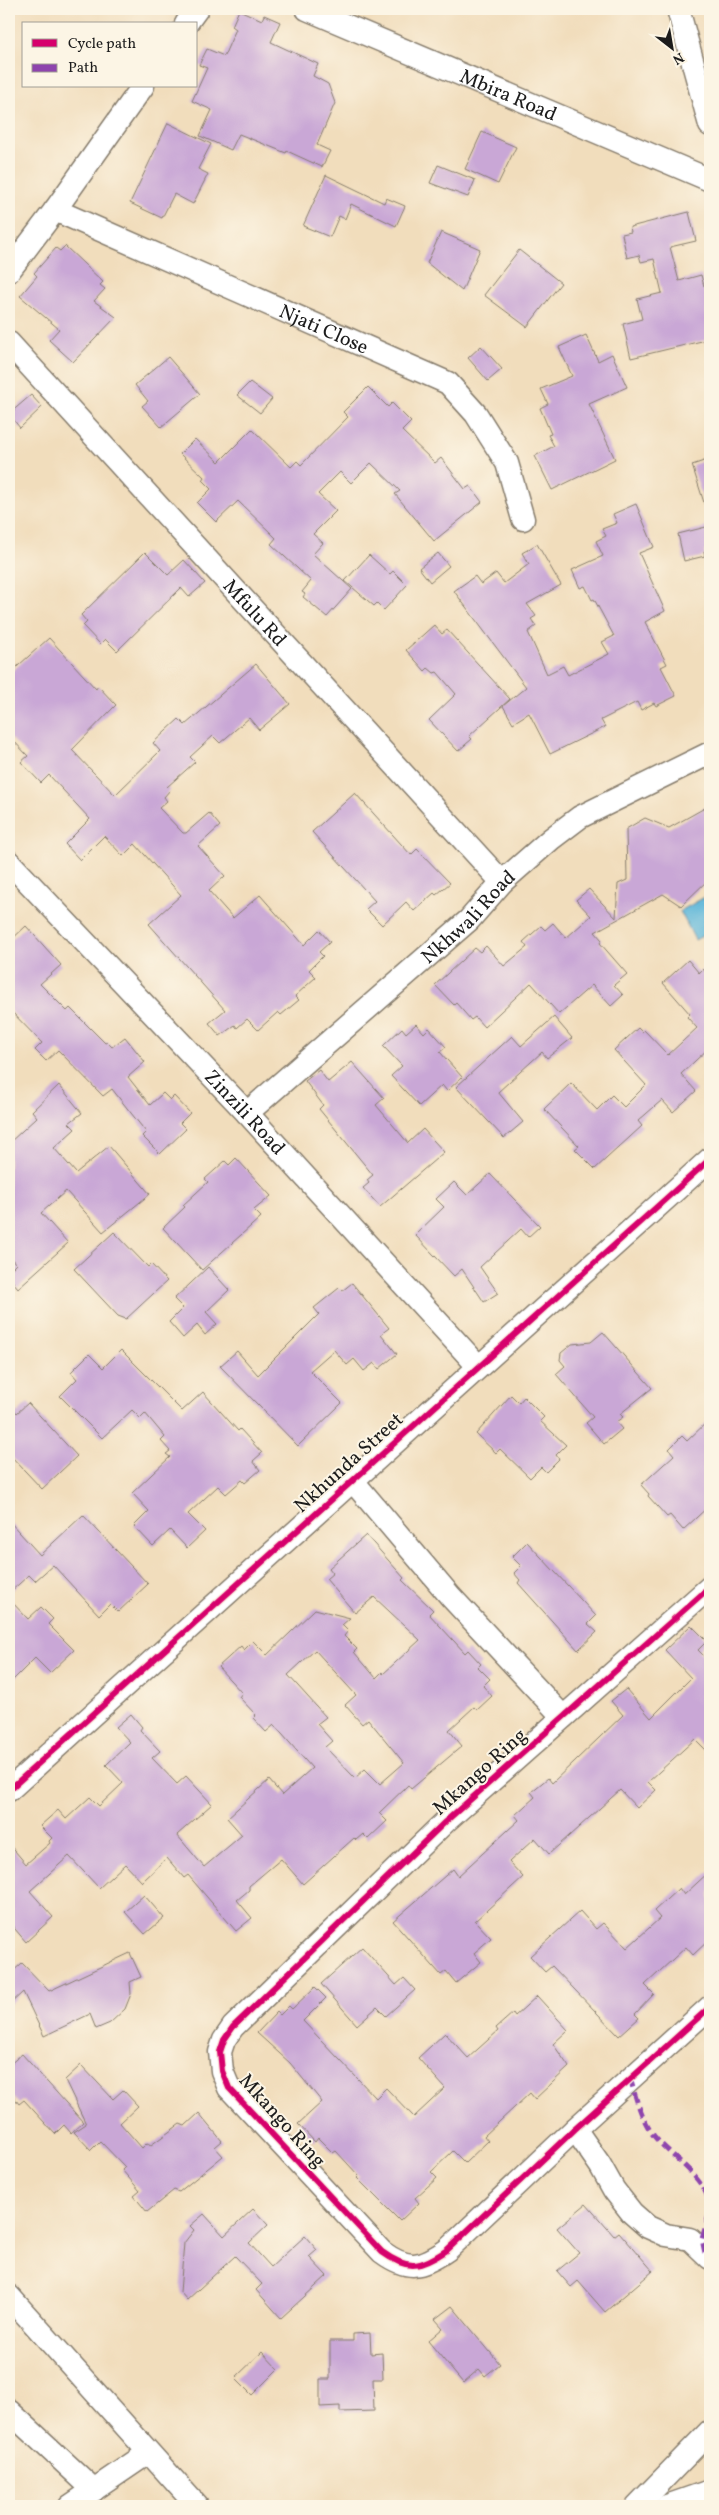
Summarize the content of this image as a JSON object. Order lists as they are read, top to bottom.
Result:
{
  "streets": {
    "street": [
      "Mbira Road",
      "Njati Close",
      "Mfulu Rd",
      "Nkhwali Road",
      "Zinzili Road",
      "Nkhunda Street",
      "Mkango Ring"
    ]
  },
  "crossings": [
    ["Mfulu Rd", "Nkhwali Road"],
    ["Nkhwali Road", "Zinzili Road"],
    ["Zinzili Road", "Nkhunda Street"]
  ],
  "legend": ["Cycle path", "Path"],
  "north": "bottom right"
}
